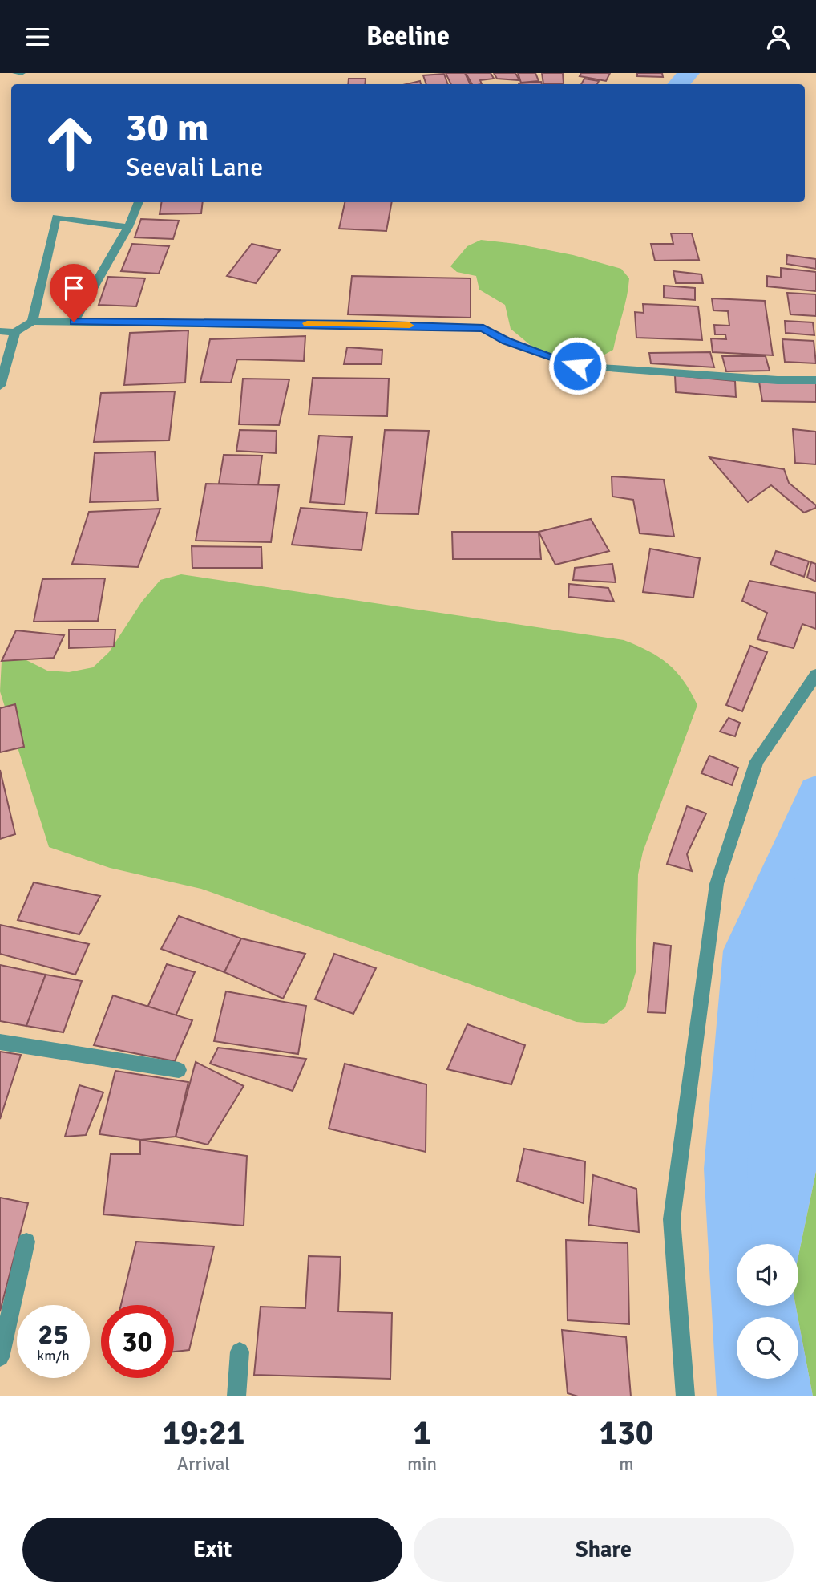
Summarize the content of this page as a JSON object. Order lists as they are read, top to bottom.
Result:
{
  "page": {
    "header": "Beeline",
    "turn": ["30 m", "Seevali Lane"],
    "speed": "25 km/h",
    "limit": "30",
    "eta": [
      "19:21",
      "Arrival",
      "1",
      "min",
      "130",
      "m"
    ],
    "buttons": ["Exit", "Share"]
  }
}
